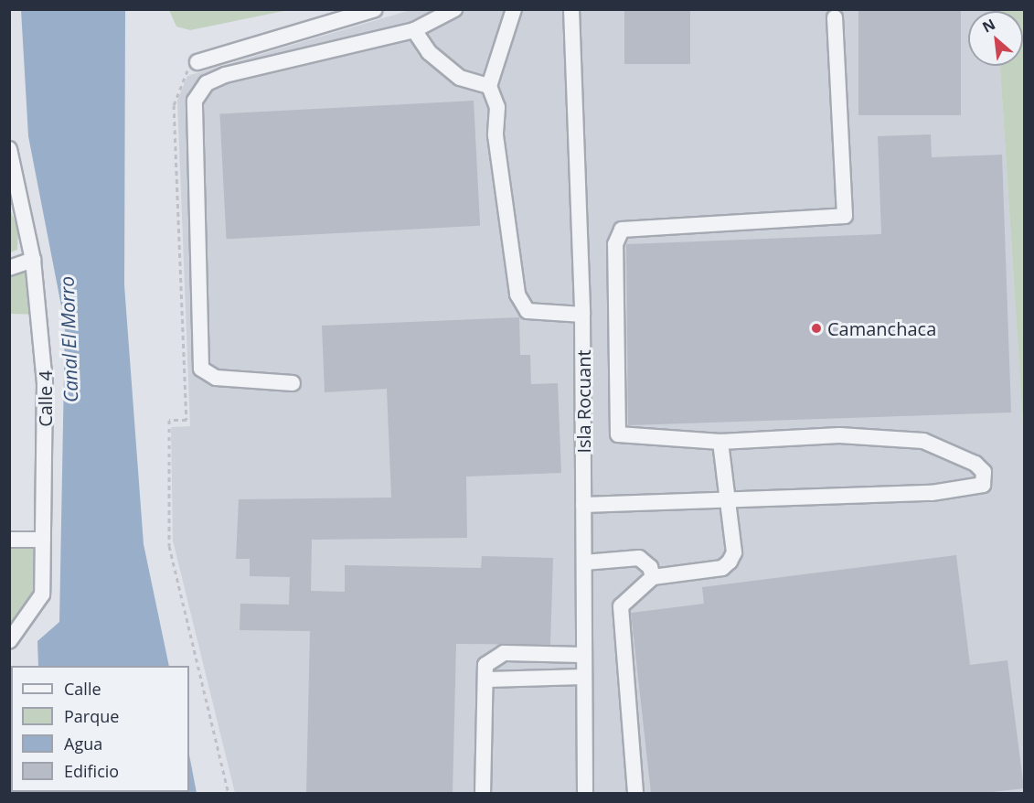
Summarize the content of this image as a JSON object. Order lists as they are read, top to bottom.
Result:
{
  "streets": {
    "street": ["Calle 4", "Isla Rocuant"]
  },
  "water": ["Canal El Morro"],
  "places": ["Camanchaca"],
  "legend": [
    "Calle",
    "Parque",
    "Agua",
    "Edificio"
  ],
  "north": "top left"
}
